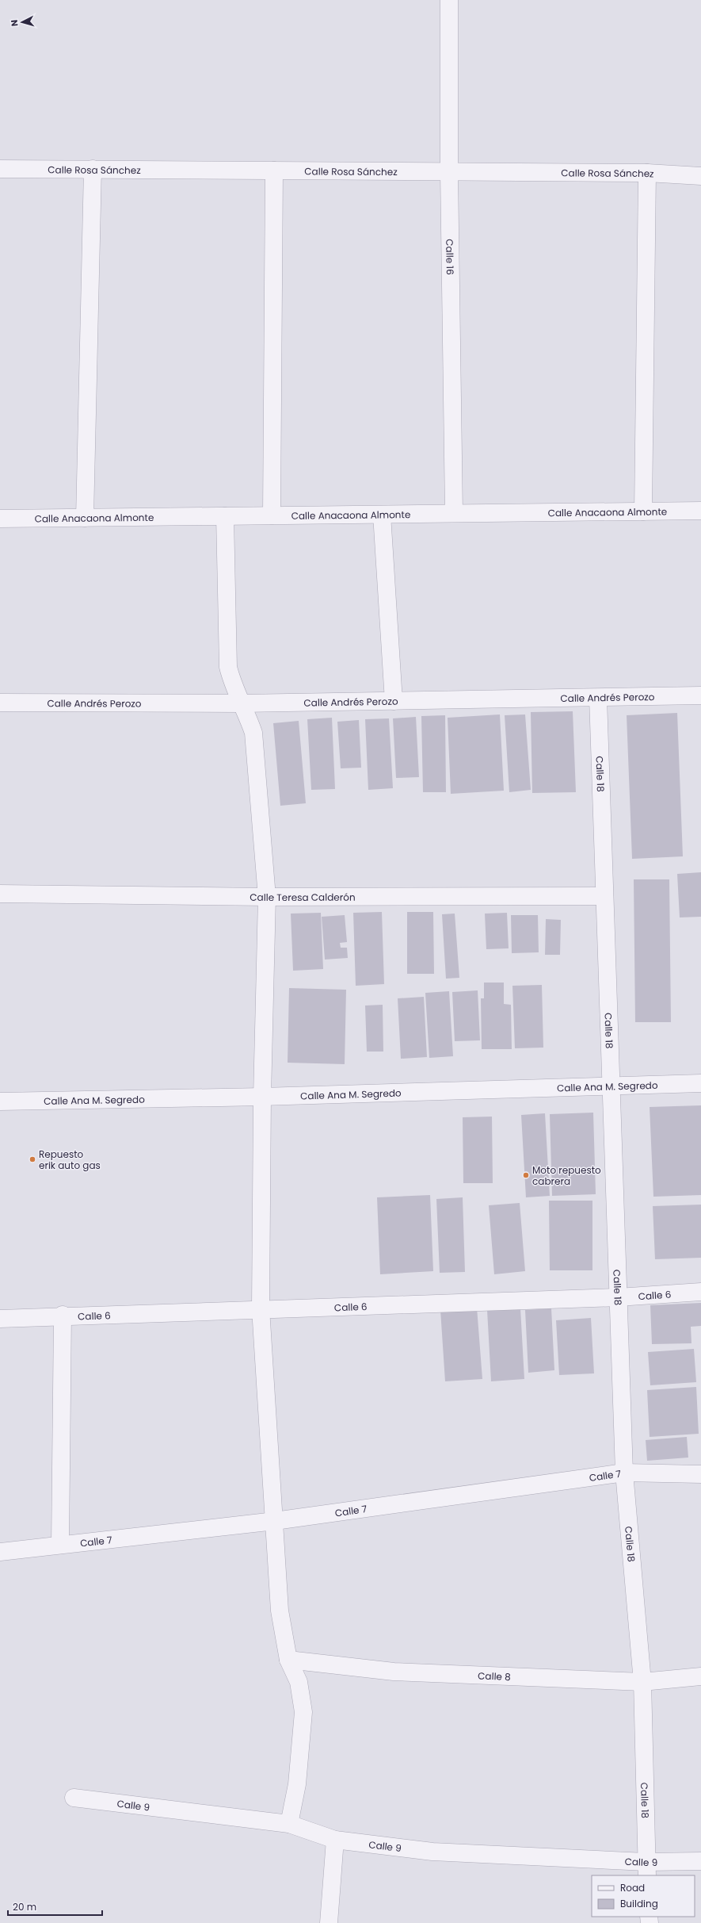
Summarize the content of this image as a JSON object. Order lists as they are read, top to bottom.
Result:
{
  "streets": {
    "street": [
      "Calle Rosa Sánchez",
      "Calle 16",
      "Calle Anacaona Almonte",
      "Calle Andrés Perozo",
      "Calle 18",
      "Calle Teresa Calderón",
      "Calle Ana M. Segredo",
      "Calle 6",
      "Calle 7",
      "Calle 8",
      "Calle 9"
    ]
  },
  "crossings": [
    ["Calle Rosa Sánchez", "Calle 16"],
    ["Calle 16", "Calle Anacaona Almonte"],
    ["Calle Andrés Perozo", "Calle 18"],
    ["Calle 18", "Calle Teresa Calderón"],
    ["Calle 18", "Calle Ana M. Segredo"],
    ["Calle 18", "Calle 6"],
    ["Calle 18", "Calle 7"],
    ["Calle 18", "Calle 8"],
    ["Calle 18", "Calle 9"]
  ],
  "places": ["Repuesto erik auto gas", "Moto repuesto cabrera"],
  "legend": ["Road", "Building"],
  "scale_bar": "20 m",
  "north": "left"
}
